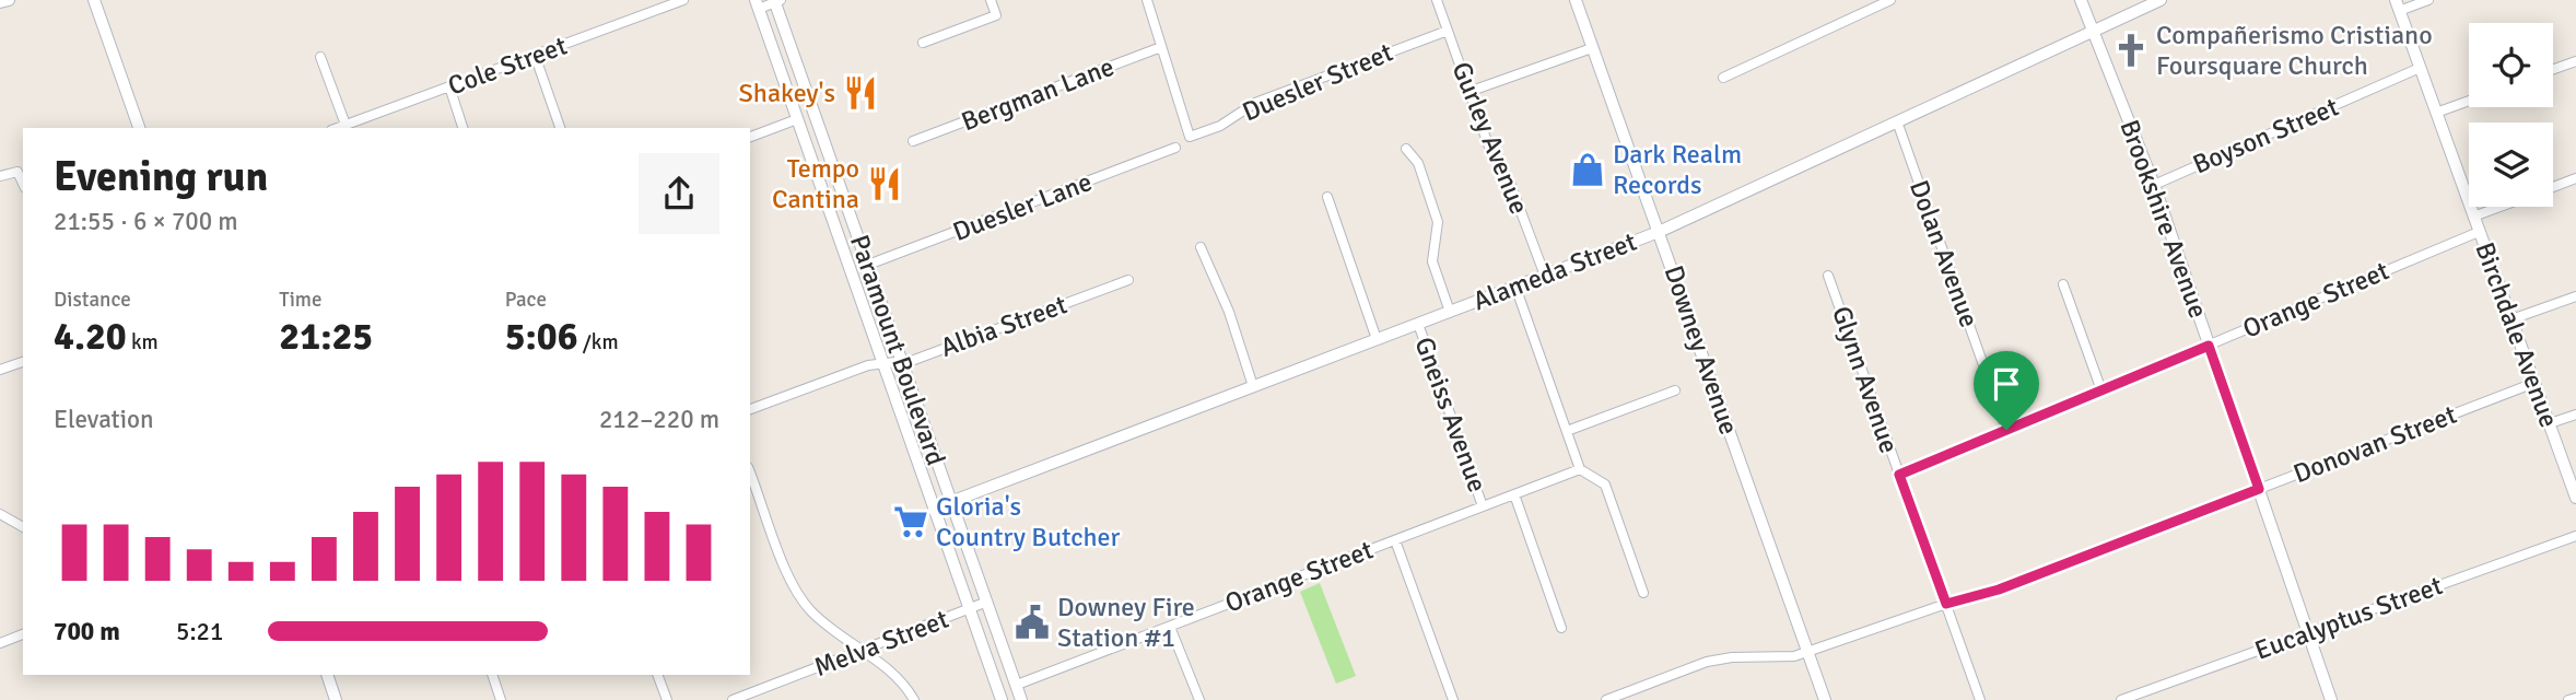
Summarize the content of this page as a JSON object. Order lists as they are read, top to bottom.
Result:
{
  "streets": {
    "street": [
      "Cole Street",
      "Duesler Street",
      "Bergman Lane",
      "Boyson Street",
      "Gurley Avenue",
      "Duesler Lane",
      "Brookshire Avenue",
      "Dolan Avenue",
      "Alameda Street",
      "Orange Street",
      "Albia Street",
      "Birchdale Avenue",
      "Paramount Boulevard",
      "Downey Avenue",
      "Glynn Avenue",
      "Gneiss Avenue",
      "Donovan Street",
      "Eucalyptus Street",
      "Melva Street"
    ]
  },
  "crossings": [
    ["Duesler Street", "Bergman Lane"],
    ["Duesler Street", "Gurley Avenue"],
    ["Boyson Street", "Brookshire Avenue"],
    ["Boyson Street", "Birchdale Avenue"],
    ["Gurley Avenue", "Alameda Street"],
    ["Duesler Lane", "Paramount Boulevard"],
    ["Brookshire Avenue", "Alameda Street"],
    ["Brookshire Avenue", "Orange Street"],
    ["Brookshire Avenue", "Donovan Street"],
    ["Brookshire Avenue", "Eucalyptus Street"],
    ["Dolan Avenue", "Alameda Street"],
    ["Dolan Avenue", "Orange Street"],
    ["Alameda Street", "Paramount Boulevard"],
    ["Alameda Street", "Downey Avenue"],
    ["Alameda Street", "Gneiss Avenue"],
    ["Orange Street", "Birchdale Avenue"],
    ["Orange Street", "Paramount Boulevard"],
    ["Orange Street", "Glynn Avenue"],
    ["Orange Street", "Gneiss Avenue"],
    ["Albia Street", "Paramount Boulevard"],
    ["Birchdale Avenue", "Donovan Street"],
    ["Paramount Boulevard", "Melva Street"],
    ["Downey Avenue", "Donovan Street"],
    ["Glynn Avenue", "Donovan Street"]
  ],
  "places": {
    "church": ["Compañerismo Cristiano Foursquare Church"],
    "restaurant": ["Shakey's", "Tempo Cantina"],
    "shop": ["Dark Realm Records"],
    "supermarket": ["Gloria's Country Butcher"],
    "public building": ["Downey Fire Station #1"]
  },
  "page": {
    "heading": ["Evening run", "21:55 · 6 × 700 m"],
    "stats": [
      ["Distance", "4.20 km"],
      ["Time", "21:25"],
      ["Pace", "5:06 /km"]
    ],
    "chart": ["Elevation", "212–220 m"],
    "list": [
      {
        "name": "700 m",
        "note": "5:21"
      }
    ]
  }
}
